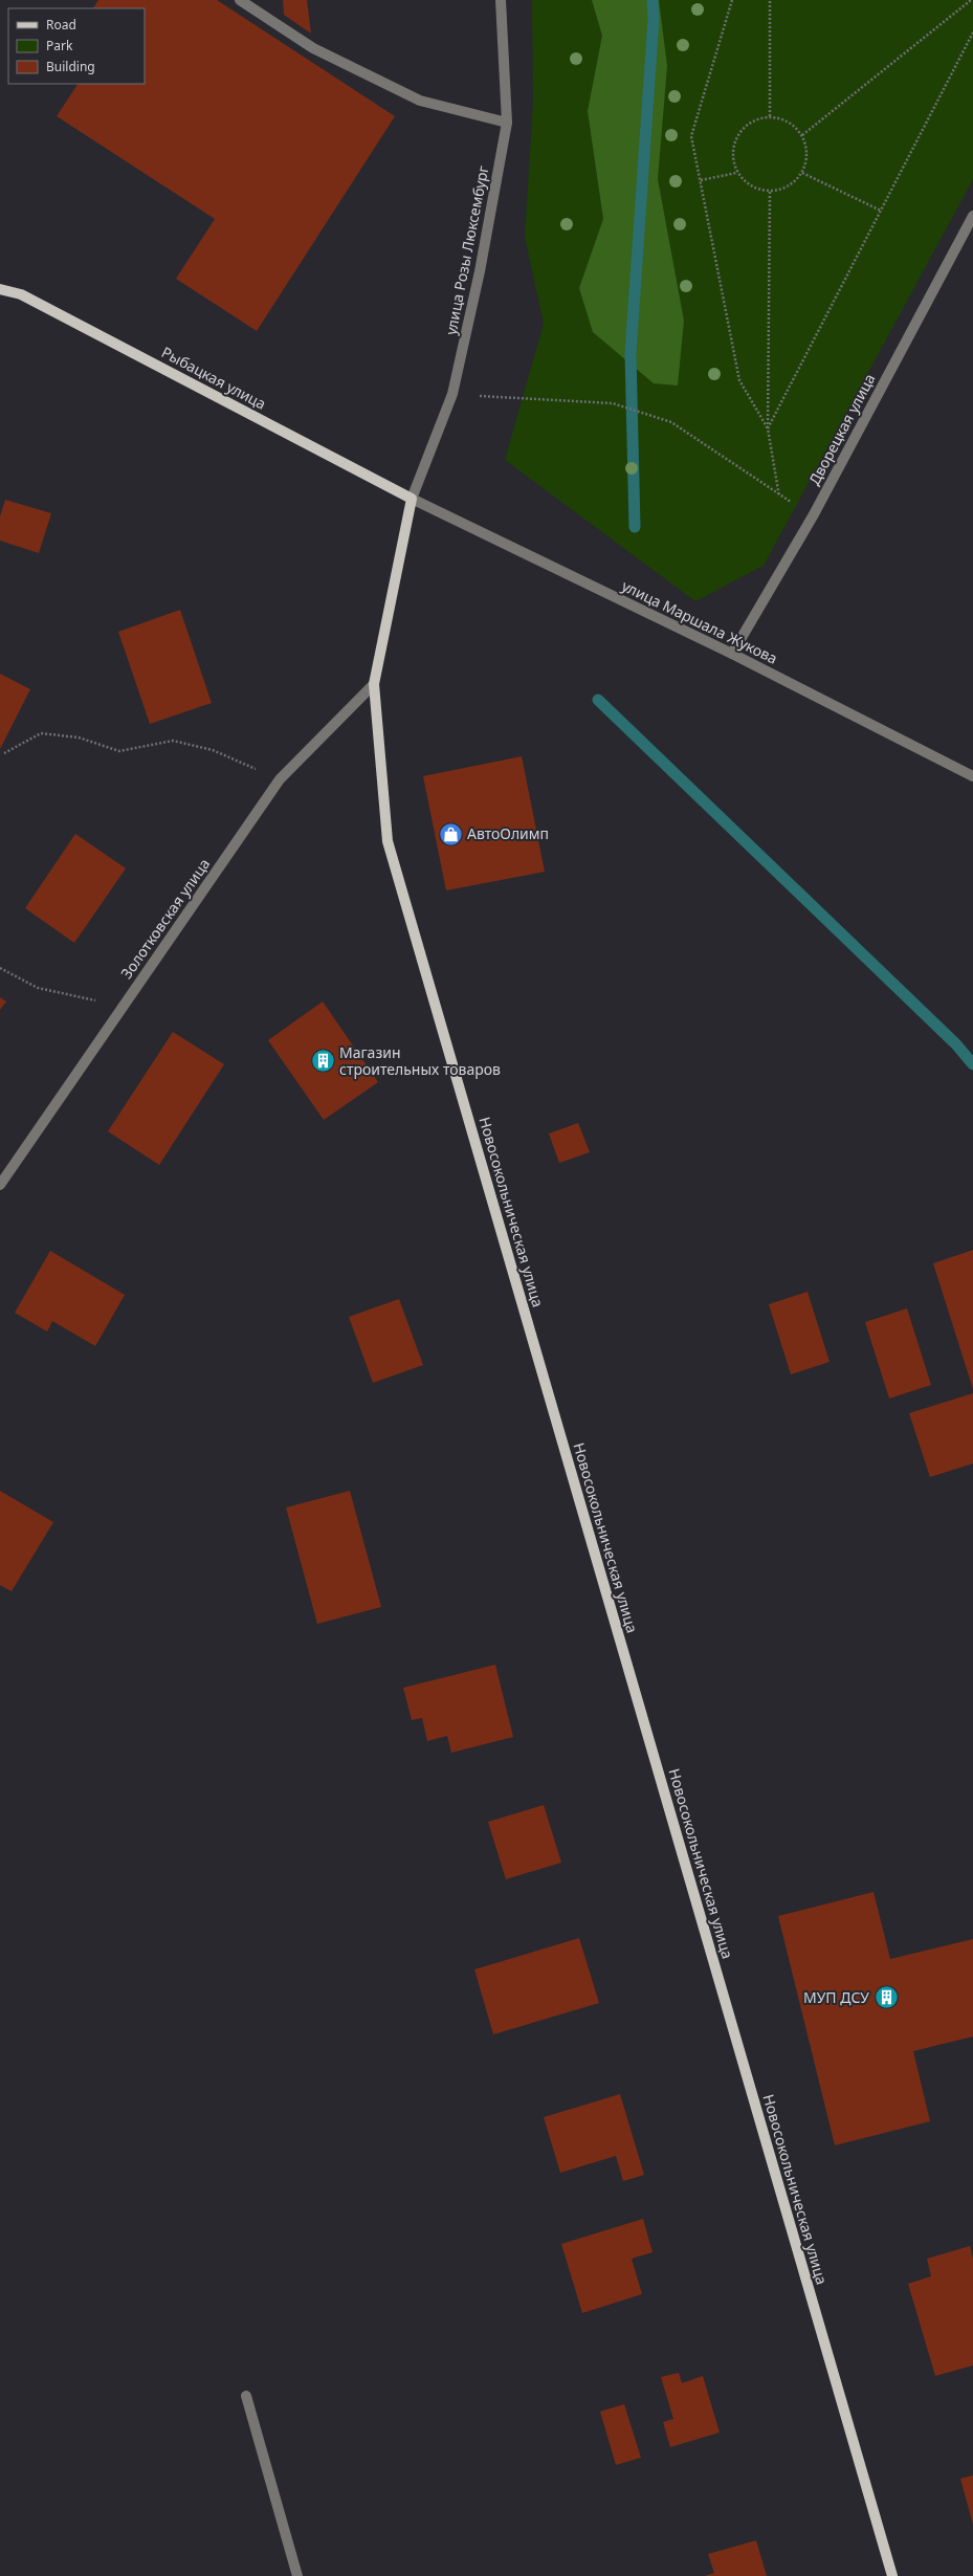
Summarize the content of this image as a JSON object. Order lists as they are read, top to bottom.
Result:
{
  "streets": {
    "main road": ["Рыбацкая улица", "Новосокольническая улица"],
    "street": [
      "улица Розы Люксембург",
      "Дворецкая улица",
      "улица Маршала Жукова",
      "Золотковская улица"
    ]
  },
  "crossings": [
    ["улица Розы Люксембург", "Рыбацкая улица"],
    ["улица Розы Люксембург", "улица Маршала Жукова"],
    ["улица Розы Люксембург", "Новосокольническая улица"],
    ["Рыбацкая улица", "улица Маршала Жукова"],
    ["Рыбацкая улица", "Новосокольническая улица"],
    ["Дворецкая улица", "улица Маршала Жукова"],
    ["улица Маршала Жукова", "Новосокольническая улица"],
    ["Золотковская улица", "Новосокольническая улица"]
  ],
  "places": {
    "shop": ["АвтоОлимп"],
    "building": ["Магазин строительных товаров", "МУП ДСУ"]
  },
  "legend": ["Road", "Park", "Building"]
}
